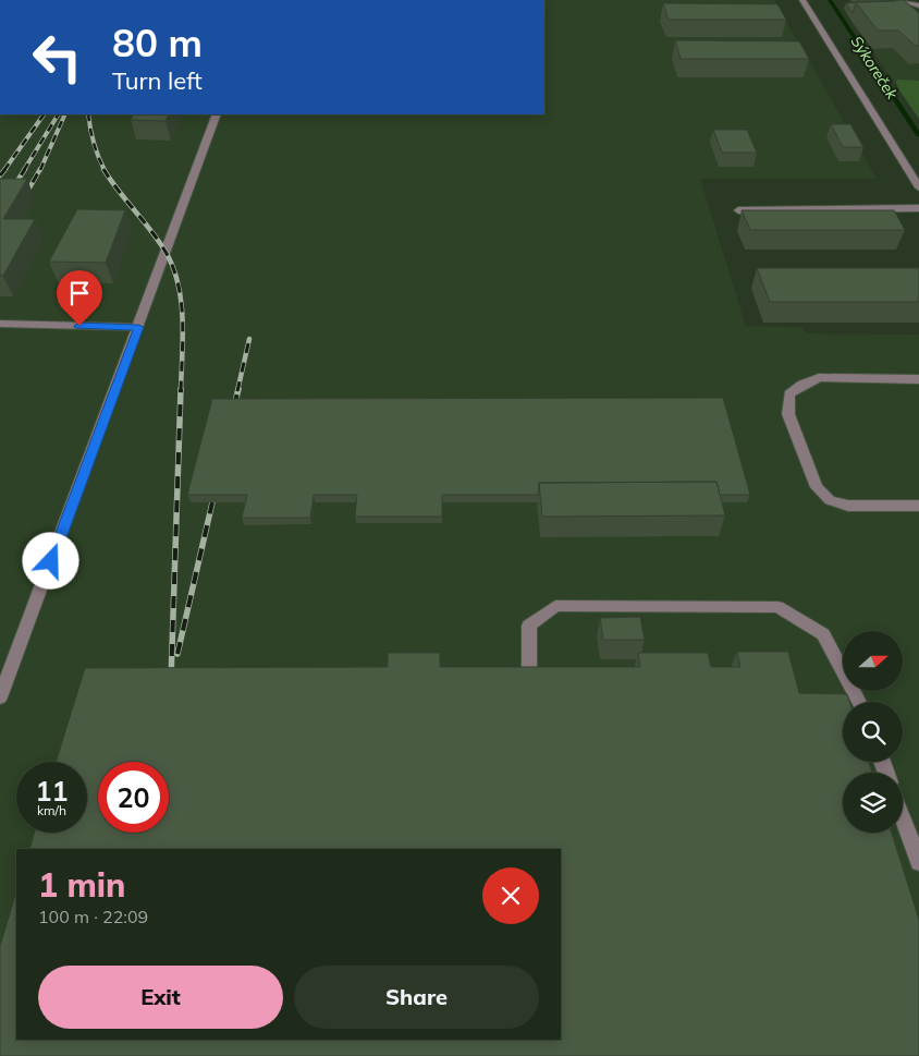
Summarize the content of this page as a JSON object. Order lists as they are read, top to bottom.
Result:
{
  "water": ["Sýkoreček"],
  "north": "right",
  "page": {
    "turn": ["80 m", "Turn left"],
    "speed": "11 km/h",
    "limit": "20",
    "heading": ["1 min", "100 m · 22:09"],
    "buttons": ["Exit", "Share"]
  }
}
